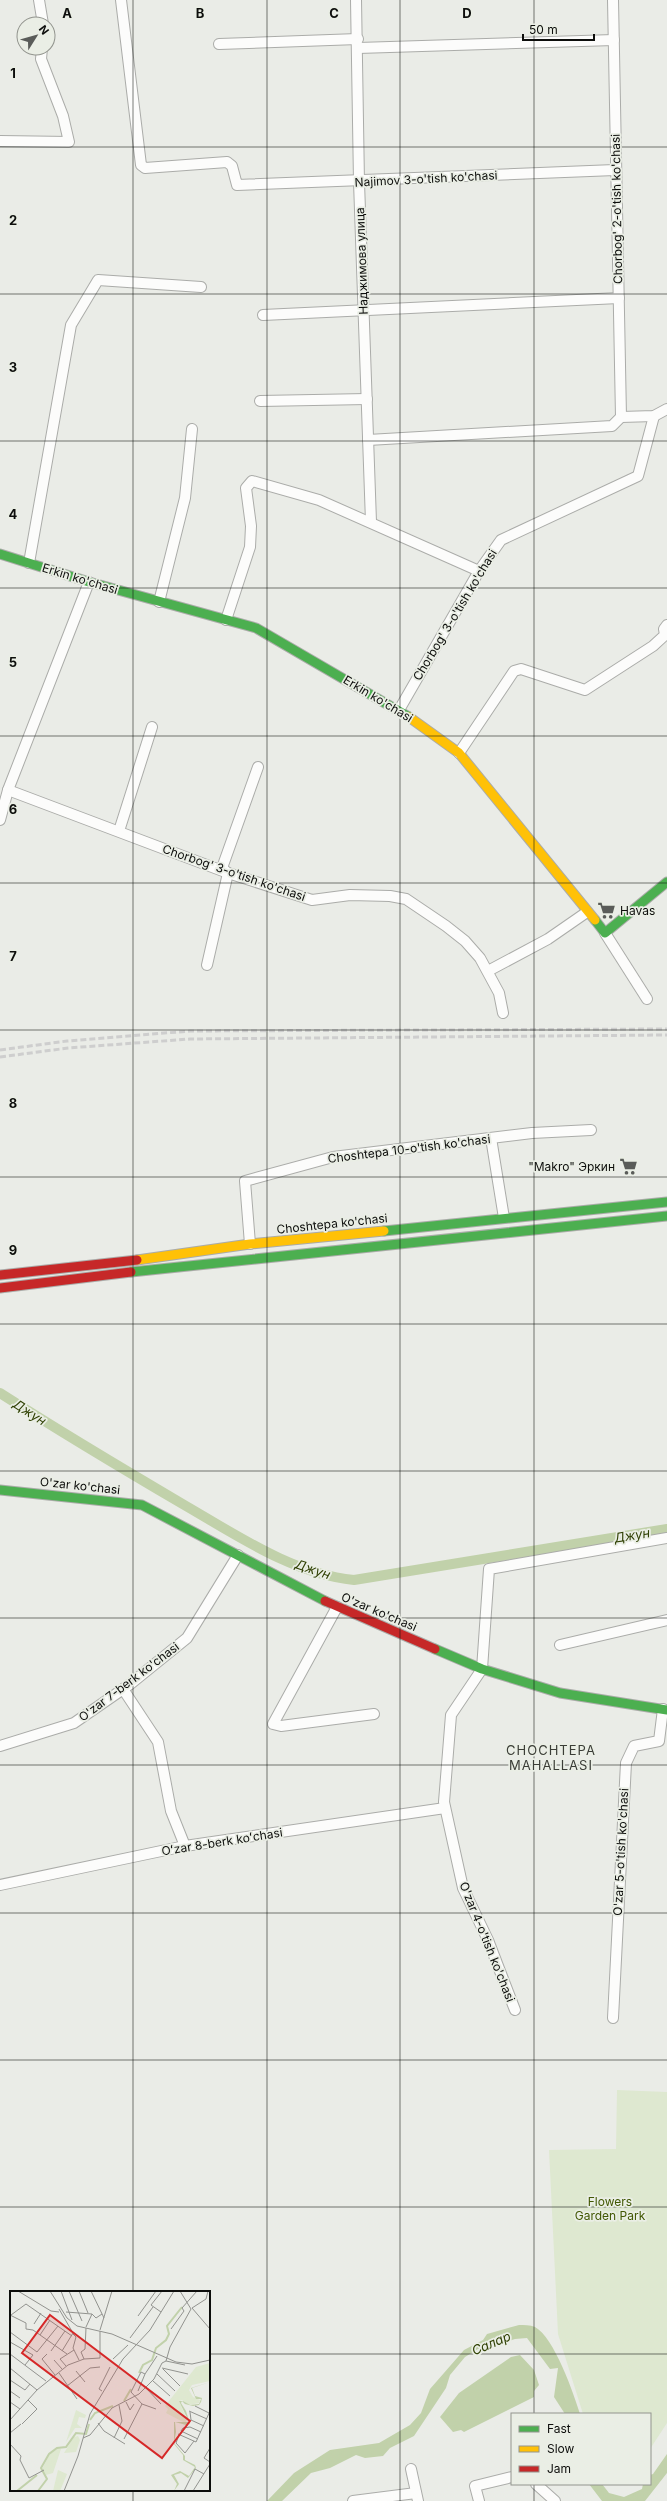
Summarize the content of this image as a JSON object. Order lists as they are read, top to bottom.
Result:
{
  "streets": {
    "main road": ["Erkin ko'chasi", "Choshtepa ko'chasi", "O'zar ko'chasi"],
    "street": [
      "Najimov 3-o'tish ko'chasi",
      "Chorbog' 2-o'tish ko'chasi",
      "Наджимова улица",
      "Chorbog' 3-o'tish ko'chasi",
      "Choshtepa 10-o'tish ko'chasi",
      "O'zar 7-berk ko'chasi",
      "Oʻzar 8-berk koʻchasi",
      "O'zar 5-o'tish ko'chasi",
      "O'zar 4-o'tish ko'chasi"
    ]
  },
  "crossings": [
    ["Najimov 3-o'tish ko'chasi", "Chorbog' 2-o'tish ko'chasi"],
    ["Najimov 3-o'tish ko'chasi", "Наджимова улица"],
    ["Erkin ko'chasi", "Chorbog' 3-o'tish ko'chasi"],
    ["Choshtepa 10-o'tish ko'chasi", "Choshtepa ko'chasi"],
    ["O'zar ko'chasi", "O'zar 7-berk ko'chasi"],
    ["O'zar ko'chasi", "O'zar 5-o'tish ko'chasi"],
    ["O'zar ko'chasi", "O'zar 4-o'tish ko'chasi"],
    ["Oʻzar 8-berk koʻchasi", "O'zar 4-o'tish ko'chasi"]
  ],
  "districts": ["CHOCHTEPA MAHALLASI"],
  "water": ["Джун", "Салар"],
  "parks": ["Flowers Garden Park"],
  "places": {
    "supermarket": ["Havas", "\"Makro\" Эркин"]
  },
  "legend": ["Fast", "Slow", "Jam"],
  "scale_bar": "50 m",
  "north": "top right",
  "grid": {
    "columns": [
      "A",
      "B",
      "C",
      "D"
    ],
    "rows": [
      "1",
      "2",
      "3",
      "4",
      "5",
      "6",
      "7",
      "8",
      "9"
    ]
  }
}
